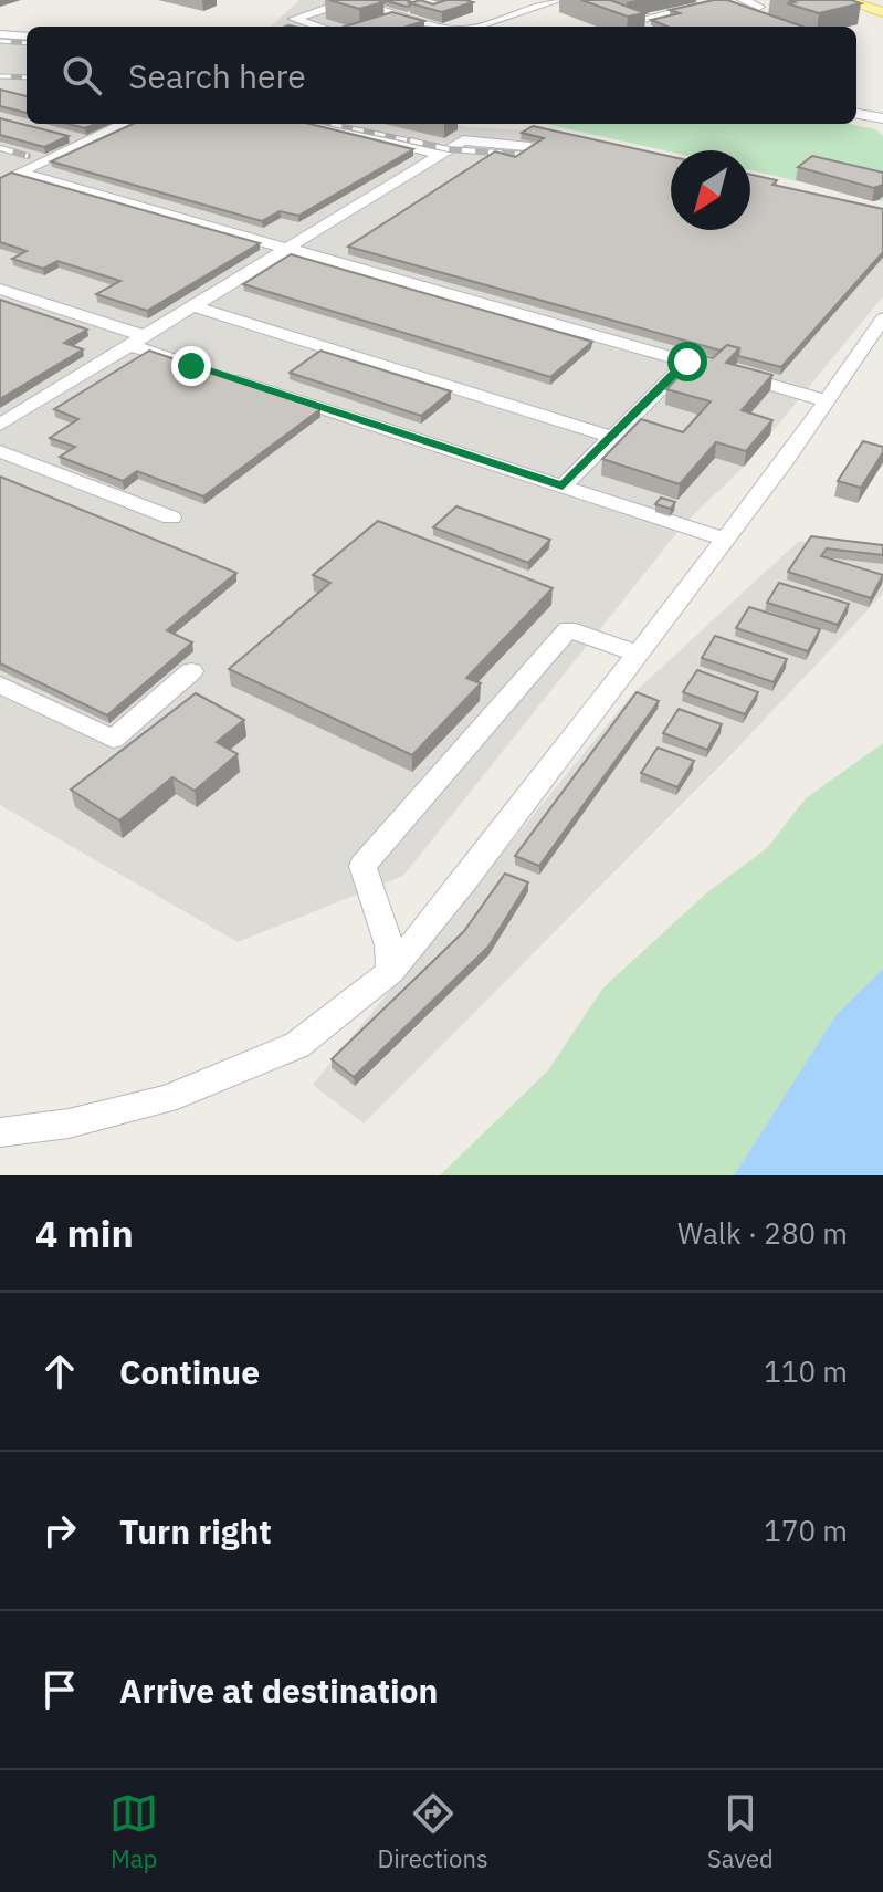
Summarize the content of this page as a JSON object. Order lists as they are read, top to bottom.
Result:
{
  "north": "bottom left",
  "page": {
    "search": "Search here",
    "heading": ["4 min", "Walk · 280 m"],
    "list": [
      ["Continue", "110 m"],
      ["Turn right", "170 m"],
      "Arrive at destination"
    ],
    "nav": ["Map", "Directions", "Saved"]
  }
}
